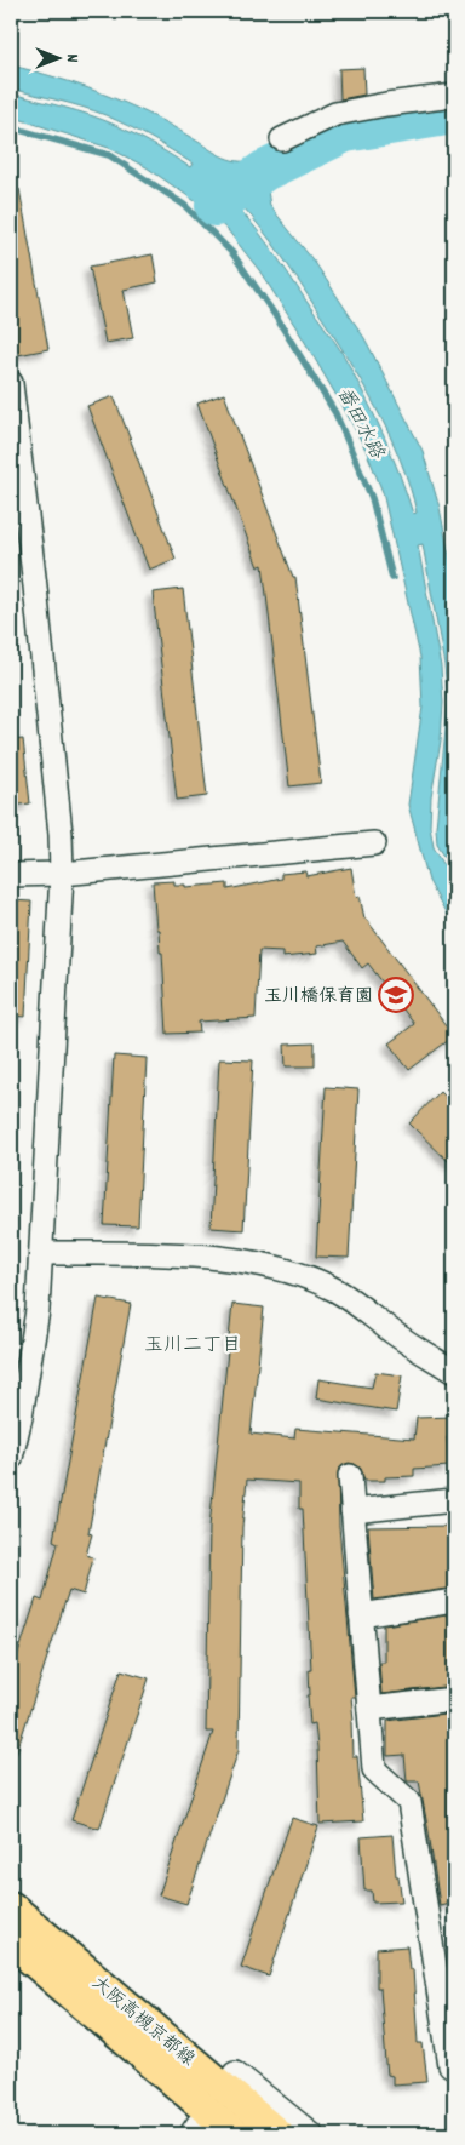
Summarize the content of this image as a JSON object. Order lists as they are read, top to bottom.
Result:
{
  "streets": {
    "main road": ["大阪高槻京都線"]
  },
  "districts": ["玉川二丁目"],
  "water": ["番田水路"],
  "places": {
    "school or university": ["玉川橋保育園"]
  },
  "north": "right"
}
